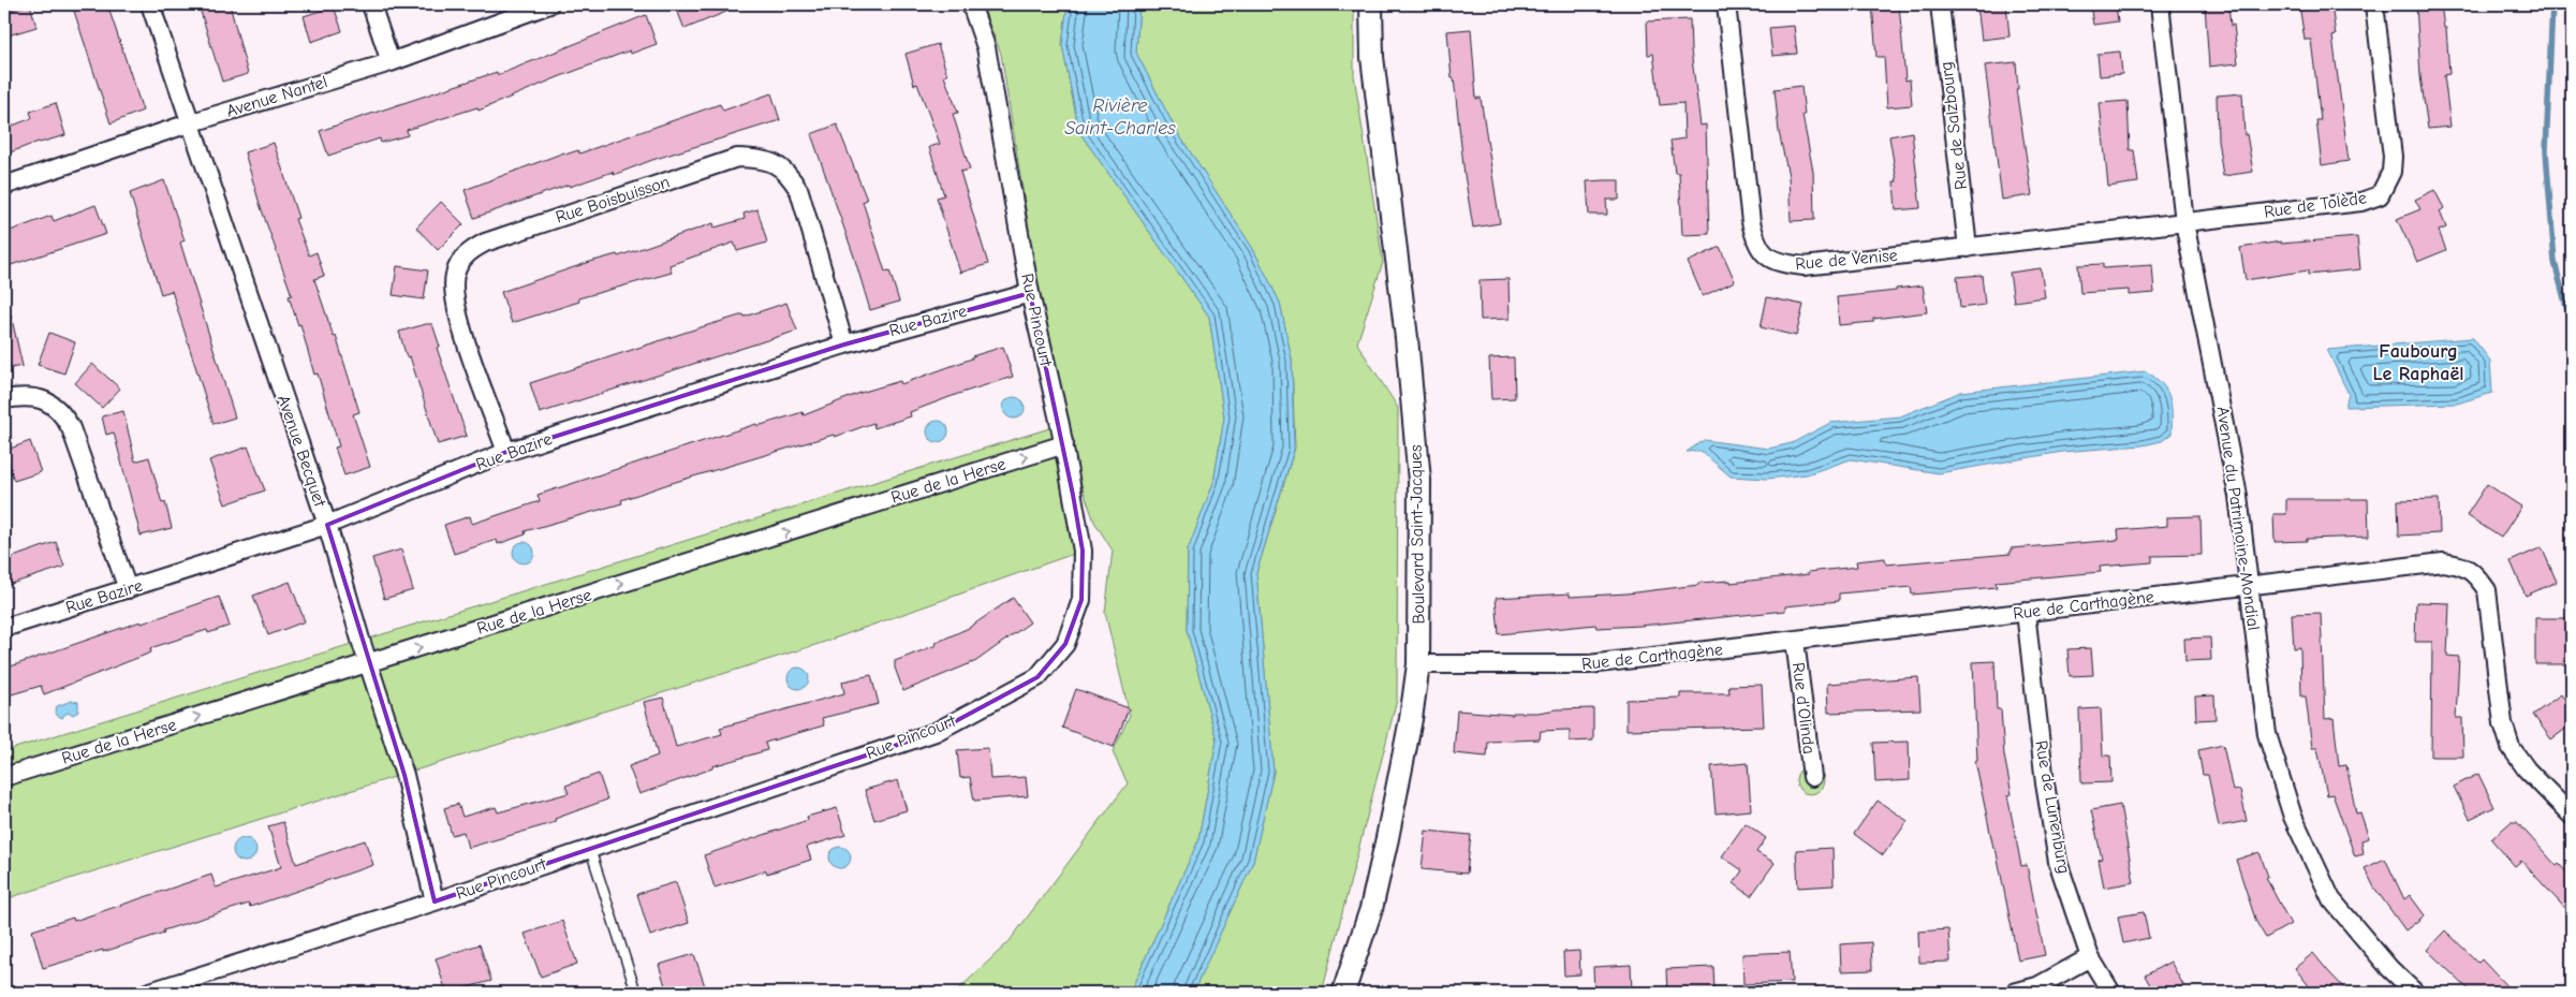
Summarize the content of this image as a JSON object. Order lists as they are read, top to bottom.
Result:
{
  "streets": {
    "street": [
      "Avenue Nantel",
      "Rue de Salzbourg",
      "Rue Boisbuisson",
      "Rue de Tolède",
      "Rue de Venise",
      "Rue Pincourt",
      "Rue Bazire",
      "Avenue Becquet",
      "Rue de la Herse",
      "Avenue du Patrimoine-Mondial",
      "Boulevard Saint-Jacques",
      "Rue de Carthagène",
      "Rue d'Olinda",
      "Rue de Lunenburg"
    ]
  },
  "crossings": [
    ["Avenue Nantel", "Avenue Becquet"],
    ["Rue de Salzbourg", "Rue de Venise"],
    ["Rue Boisbuisson", "Rue Bazire"],
    ["Rue de Tolède", "Rue de Venise"],
    ["Rue de Tolède", "Avenue du Patrimoine-Mondial"],
    ["Rue de Venise", "Avenue du Patrimoine-Mondial"],
    ["Rue Pincourt", "Rue Bazire"],
    ["Rue Pincourt", "Avenue Becquet"],
    ["Rue Pincourt", "Rue de la Herse"],
    ["Rue Bazire", "Avenue Becquet"],
    ["Avenue Becquet", "Rue de la Herse"],
    ["Avenue du Patrimoine-Mondial", "Rue de Carthagène"],
    ["Boulevard Saint-Jacques", "Rue de Carthagène"],
    ["Rue de Carthagène", "Rue d'Olinda"],
    ["Rue de Carthagène", "Rue de Lunenburg"]
  ],
  "one_way": ["Rue de la Herse"],
  "districts": ["Faubourg Le Raphaël"],
  "water": ["Rivière Saint-Charles"]
}
